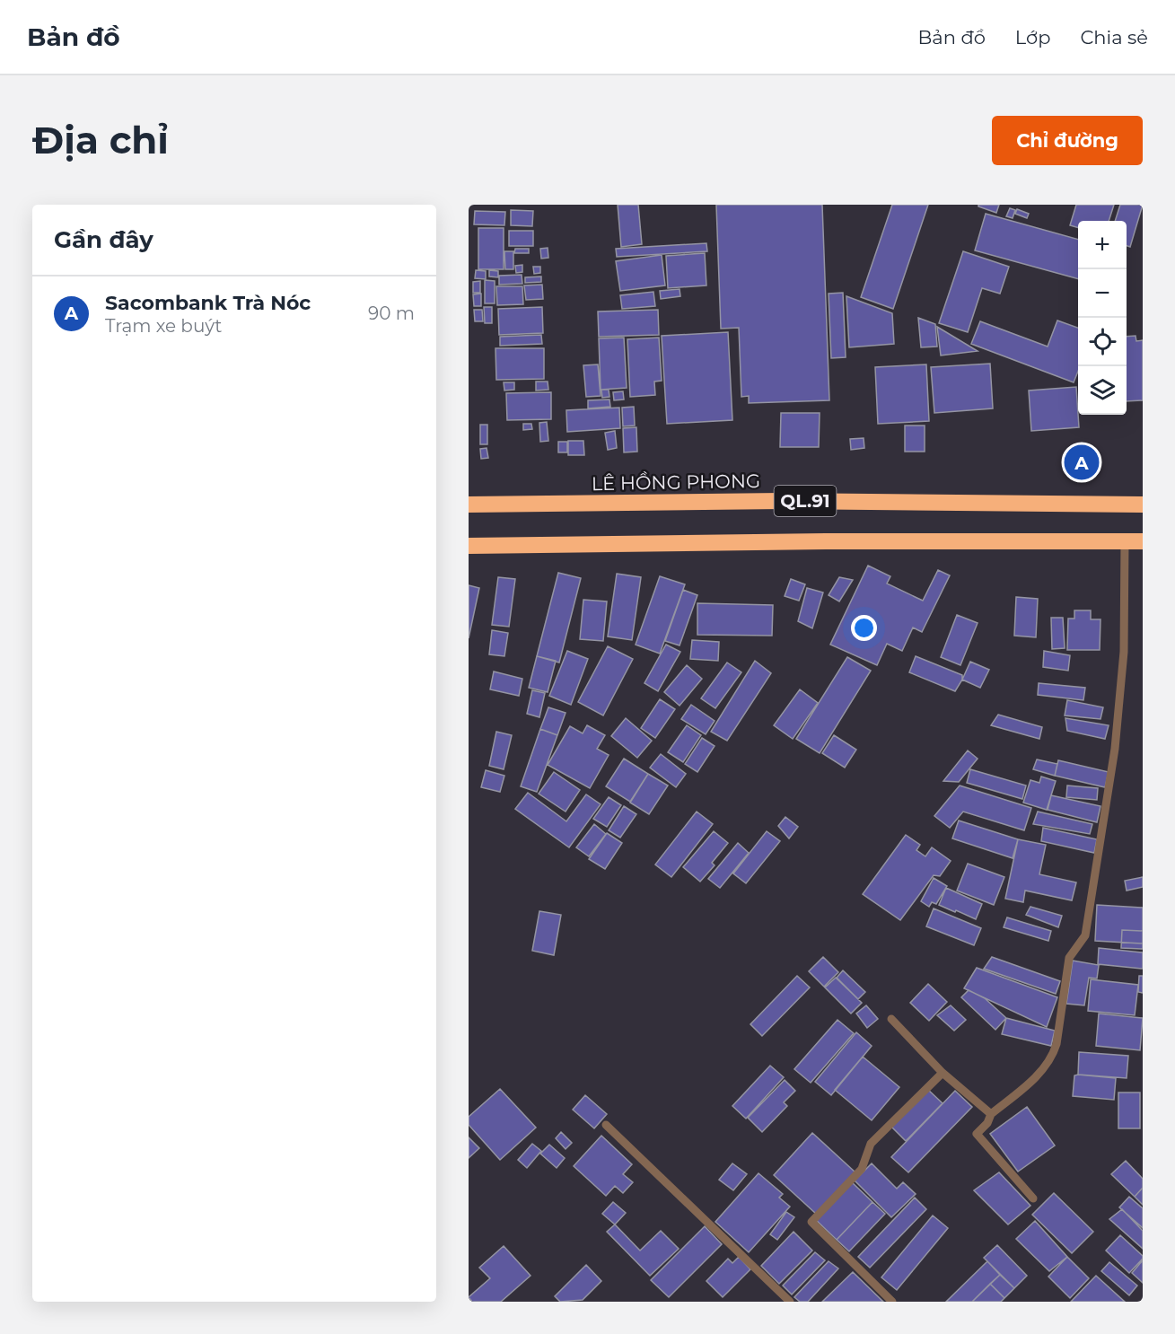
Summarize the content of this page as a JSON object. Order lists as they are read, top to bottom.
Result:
{
  "streets": {
    "highway": ["LÊ HỒNG PHONG", "QL.91"]
  },
  "page": {
    "header": "Bản đồ",
    "nav": ["Bản đồ", "Lớp", "Chia sẻ"],
    "buttons": "Chỉ đường",
    "title": "Địa chỉ",
    "heading": "Gần đây",
    "map_buttons": ["+", "−"],
    "list": [
      {
        "mark": "A",
        "name": "Sacombank Trà Nóc",
        "note": "Trạm xe buýt",
        "value": "90 m"
      }
    ],
    "pins": "A"
  }
}
